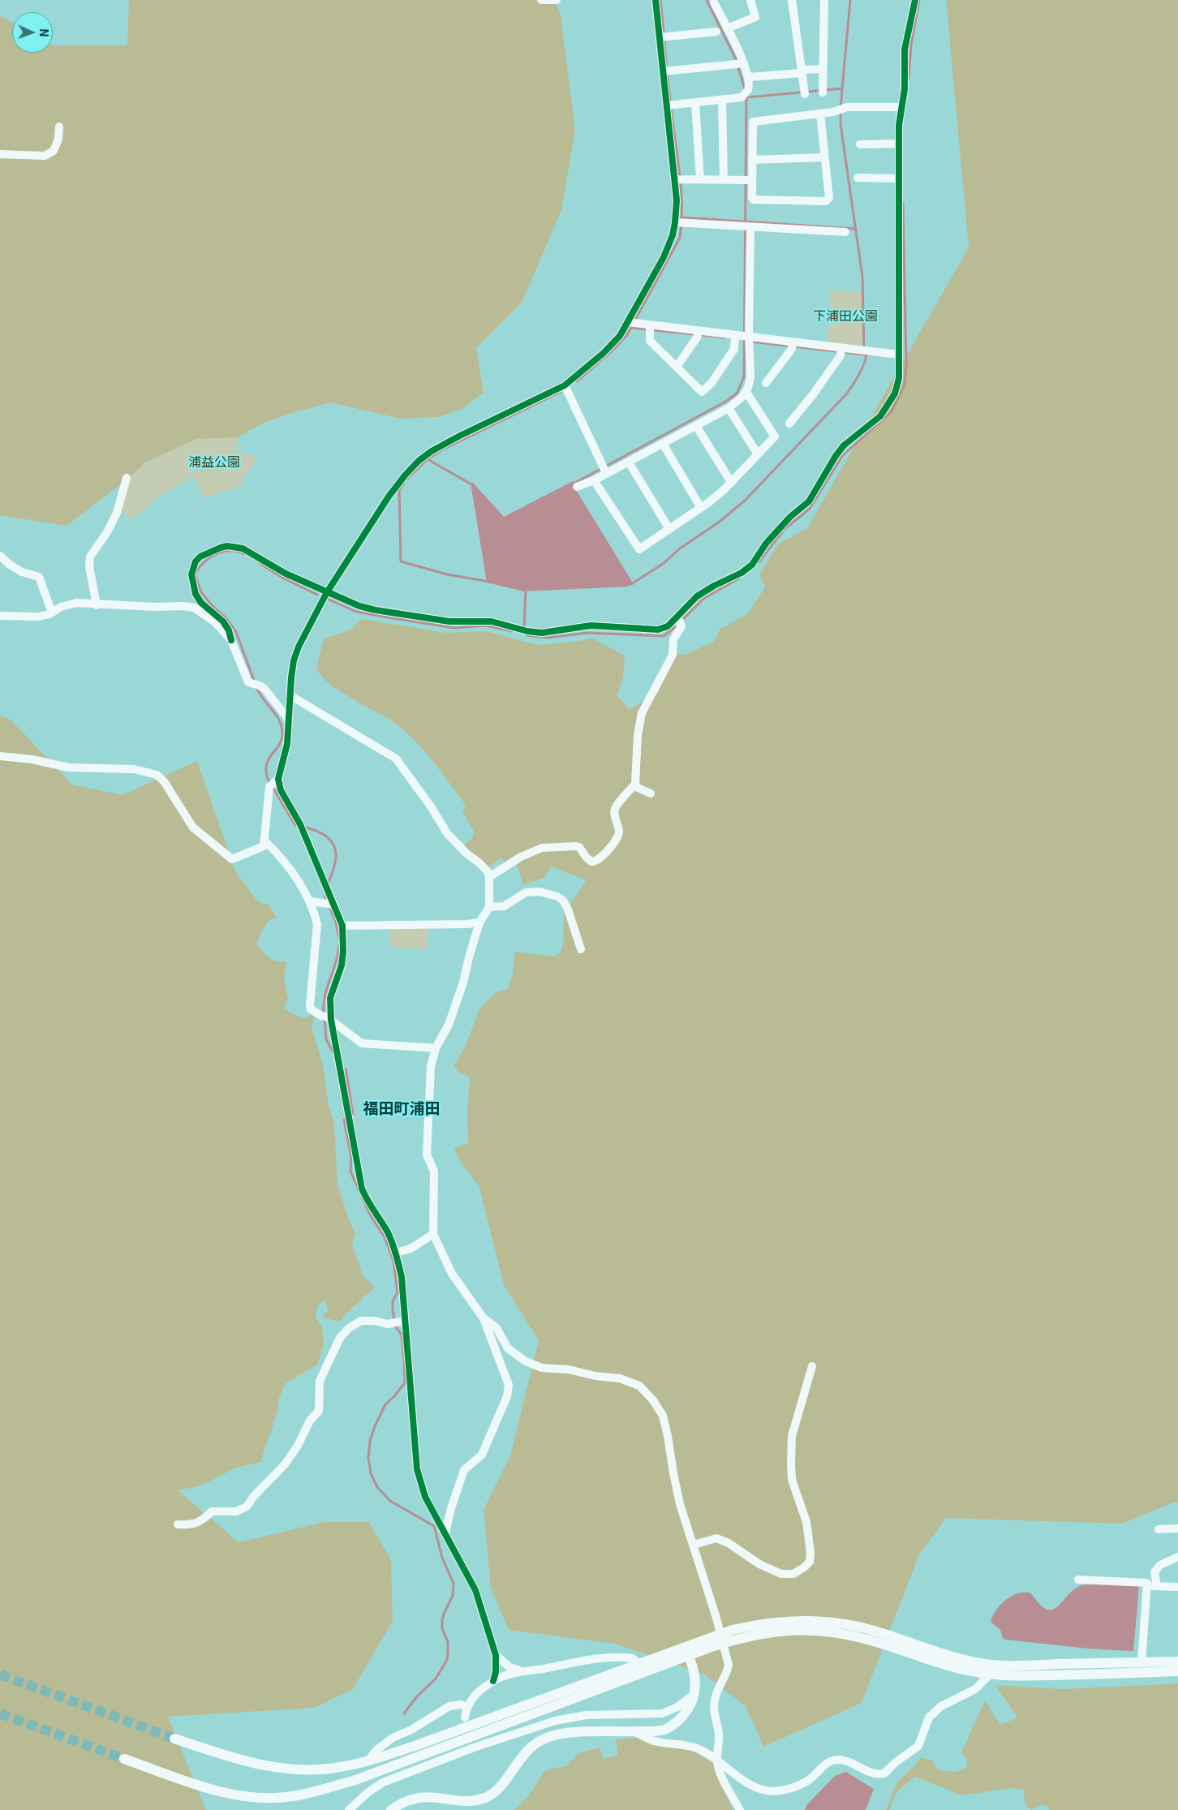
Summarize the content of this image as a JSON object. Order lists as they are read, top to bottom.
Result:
{
  "districts": ["福田町浦田"],
  "parks": ["下浦田公園", "浦益公園"],
  "north": "right"
}
